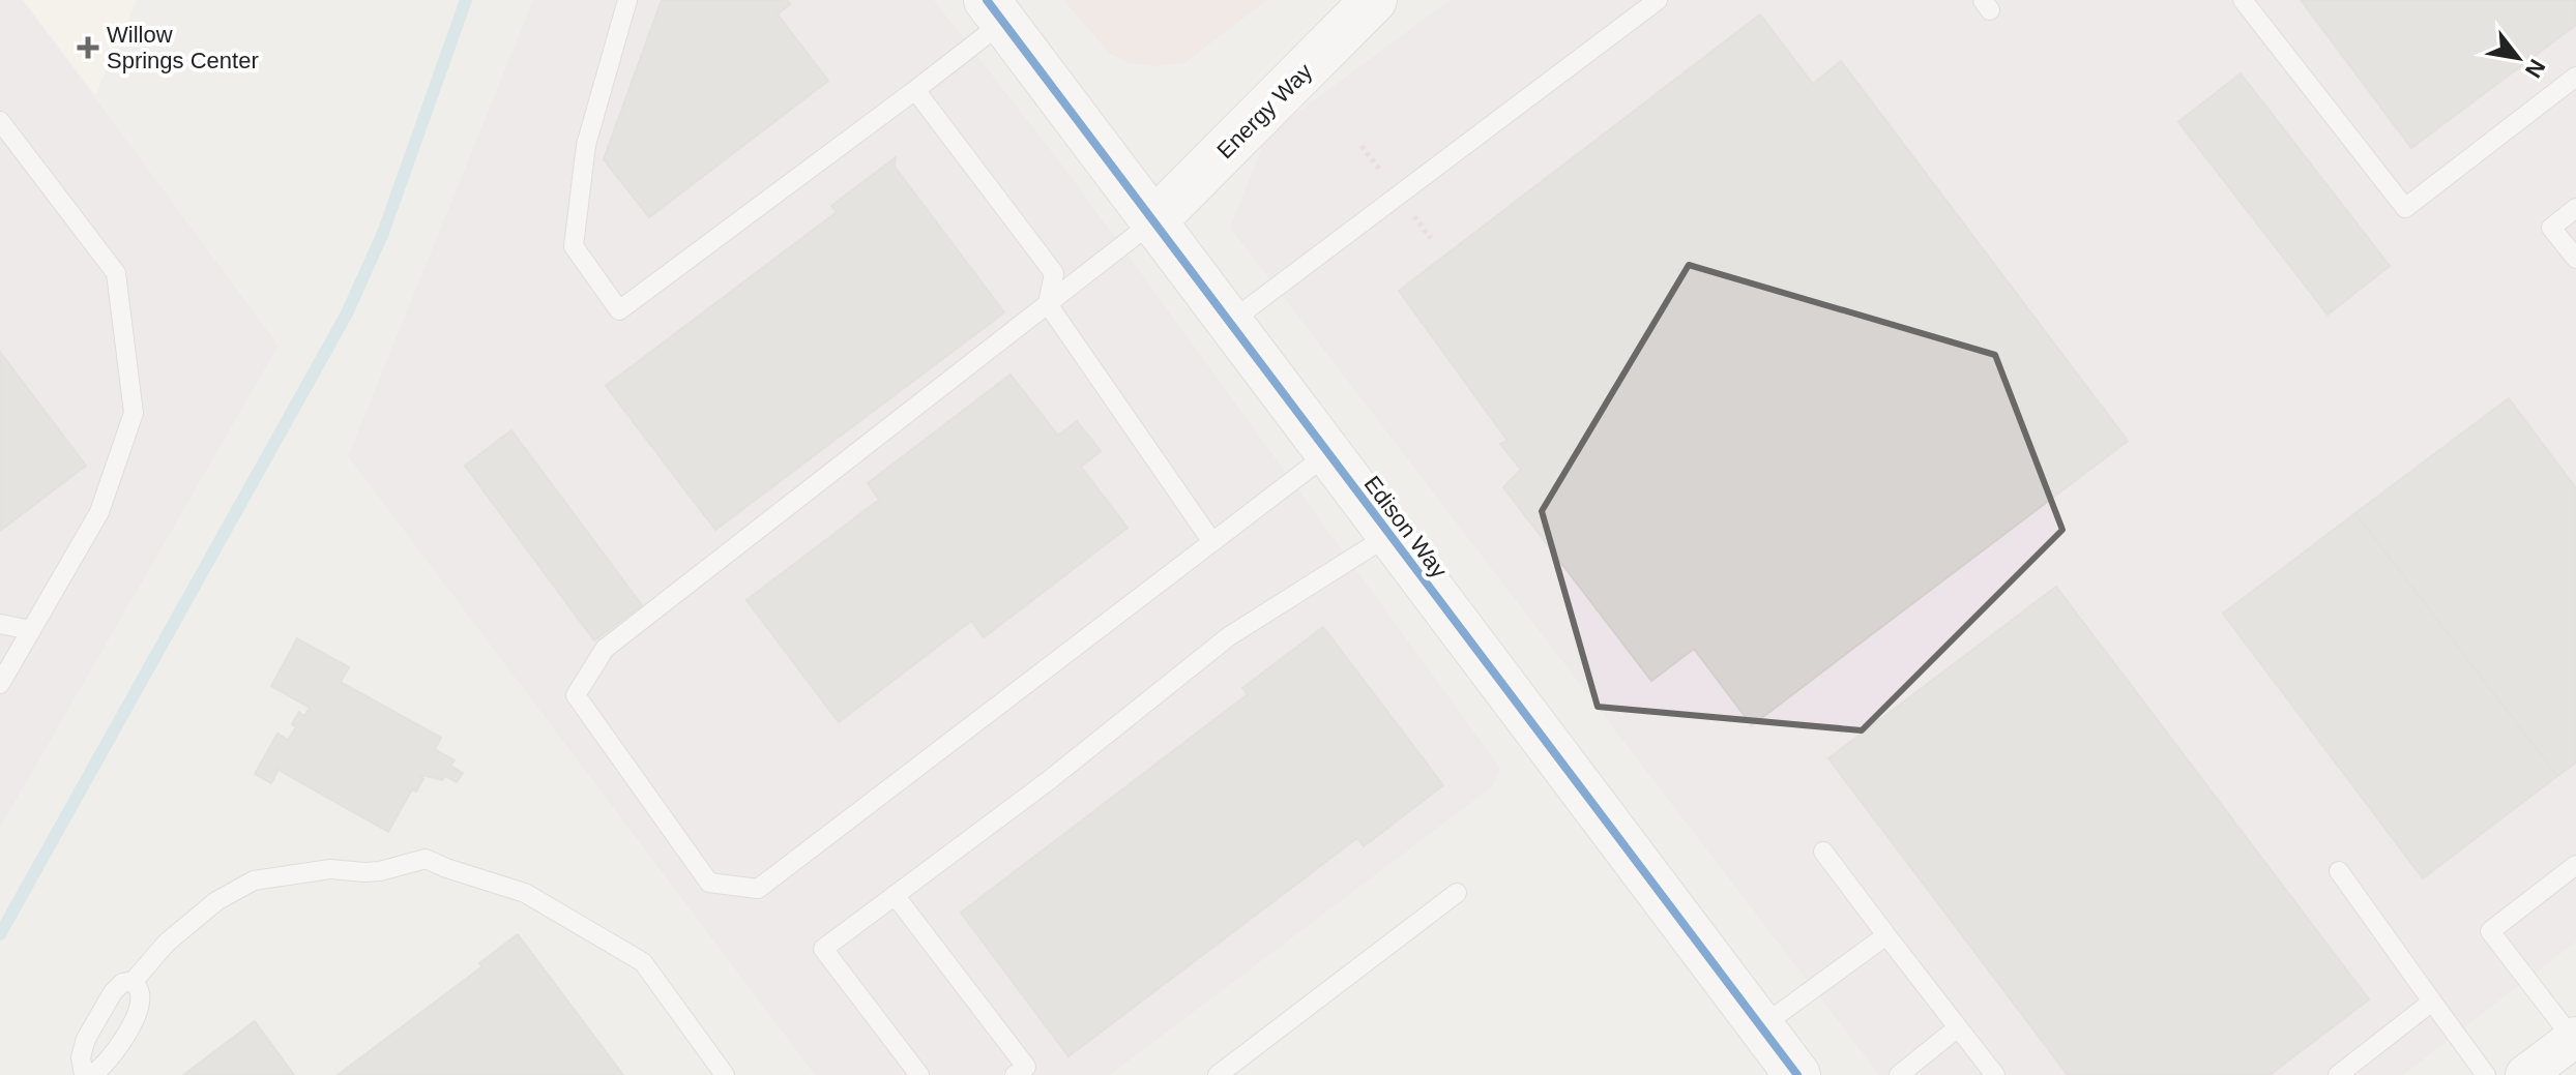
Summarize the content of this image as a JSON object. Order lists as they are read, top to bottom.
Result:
{
  "streets": {
    "street": ["Energy Way", "Edison Way"]
  },
  "crossings": [
    ["Energy Way", "Edison Way"]
  ],
  "places": {
    "health": ["Willow Springs Center"]
  },
  "north": "bottom right"
}
